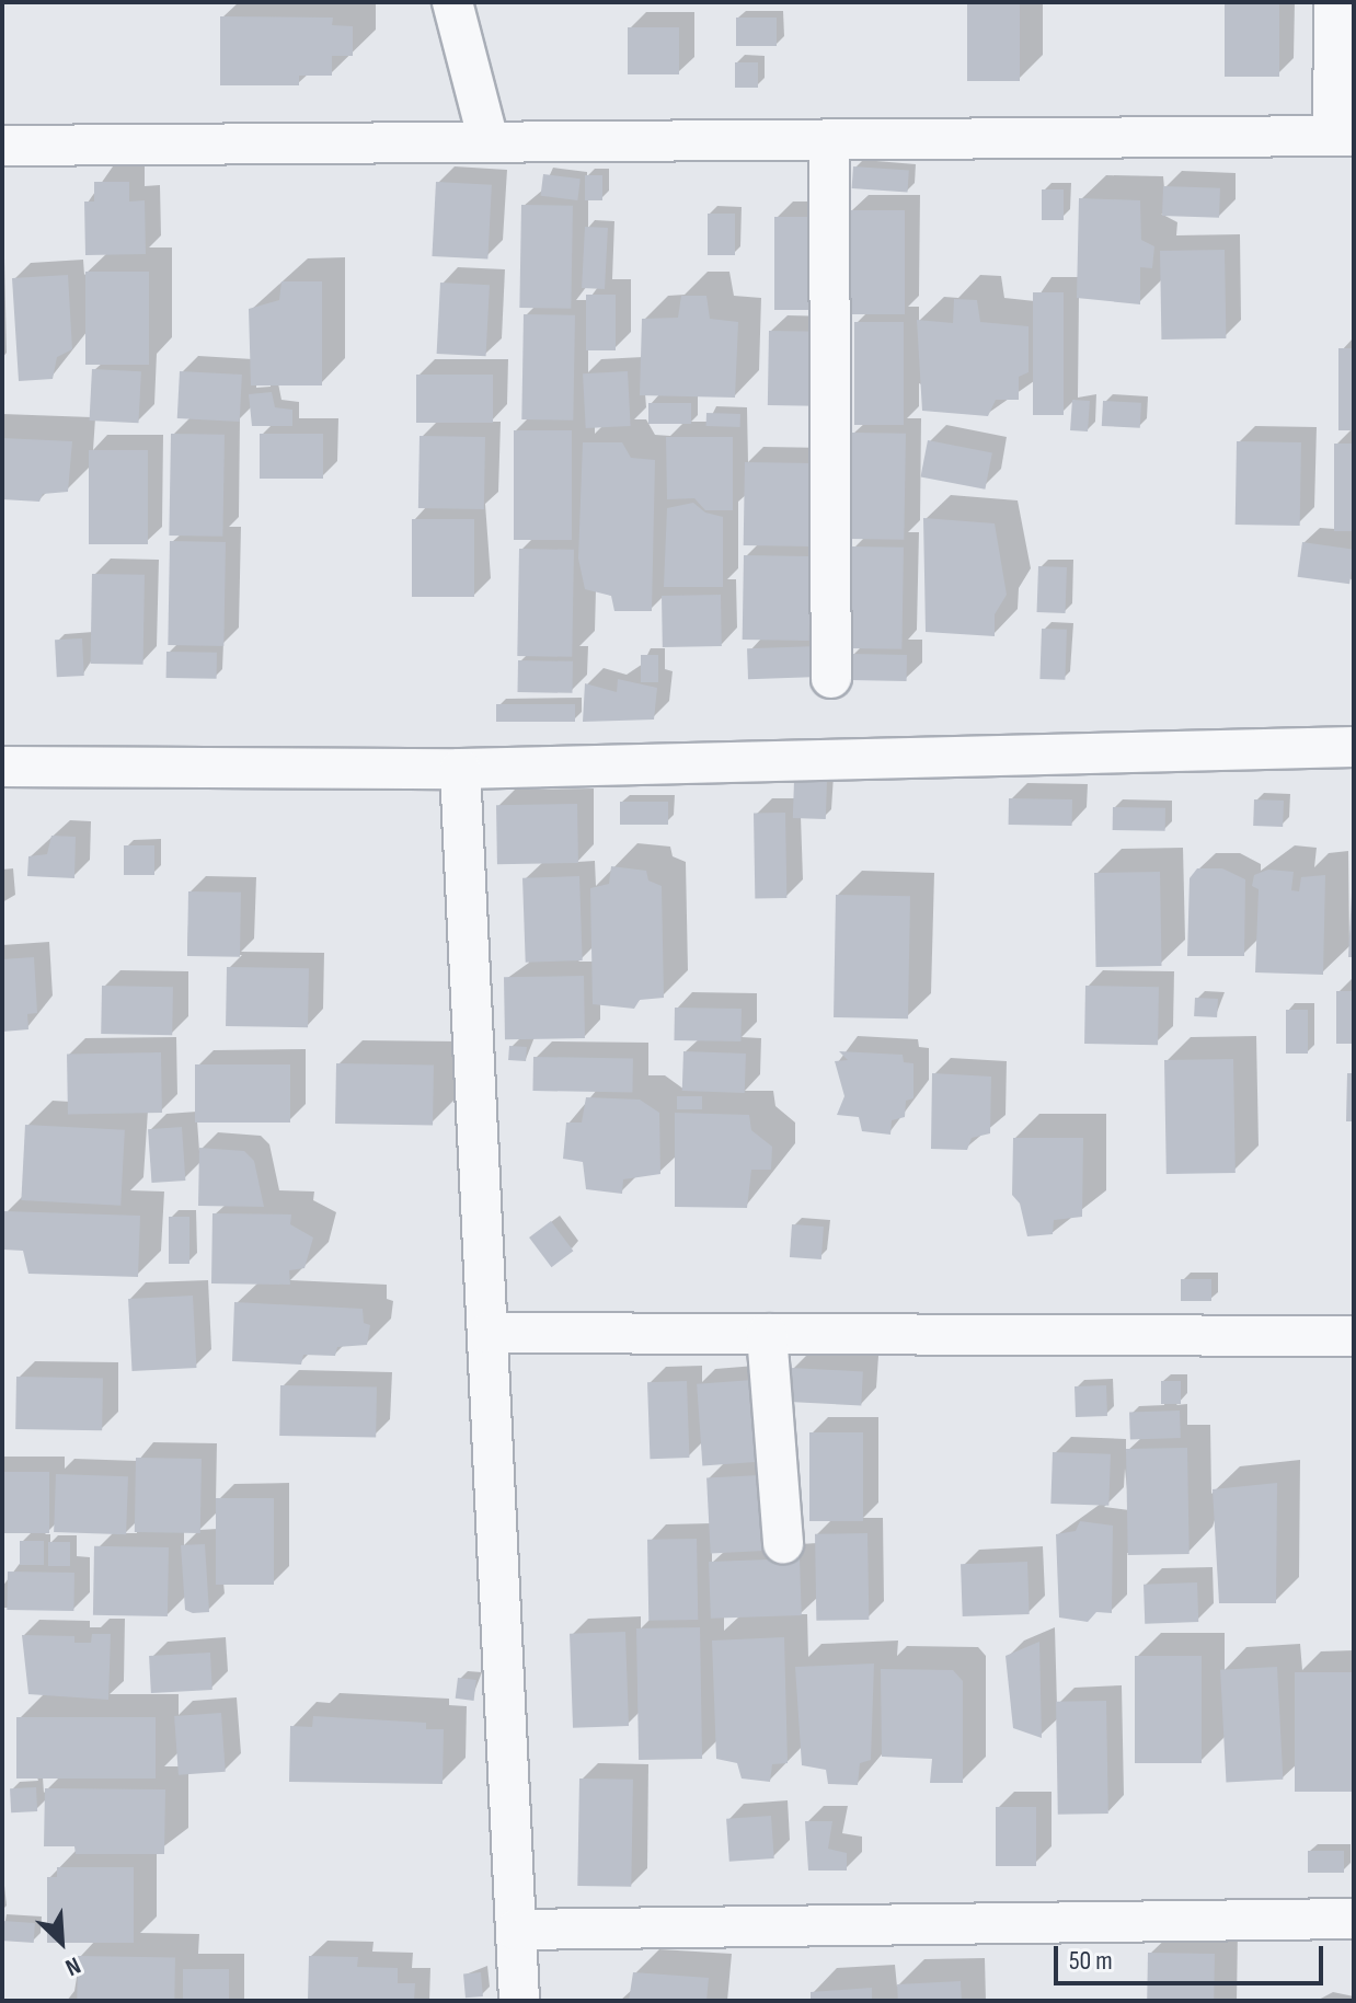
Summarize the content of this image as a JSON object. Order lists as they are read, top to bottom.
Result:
{
  "scale_bar": "50 m",
  "north": "bottom right"
}
